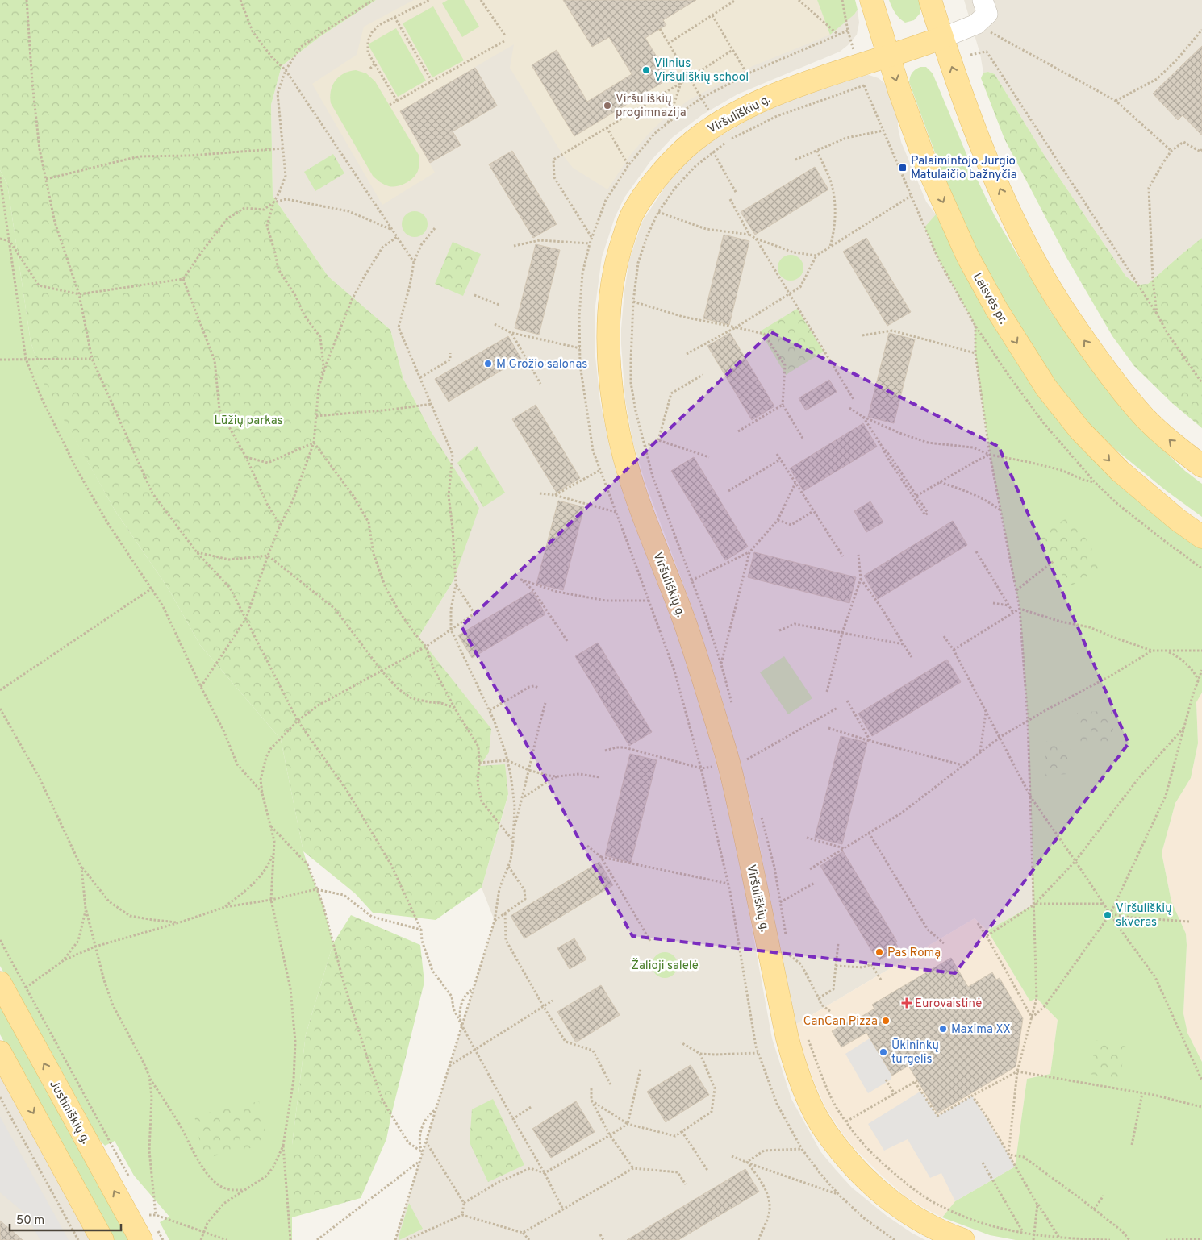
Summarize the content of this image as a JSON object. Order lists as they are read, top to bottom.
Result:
{
  "streets": {
    "main road": ["Viršuliškių g.", "Laisvės pr.", "Justiniškių g."]
  },
  "crossings": [
    ["Viršuliškių g.", "Laisvės pr."]
  ],
  "parks": ["Lūžių parkas", "Žalioji salelė"],
  "places": {
    "other": [
      "Vilnius Viršuliškių school",
      "Viršuliškių progimnazija",
      "M Grožio salonas",
      "Viršuliškių skveras",
      "Pas Romą",
      "CanCan Pizza",
      "Maxima XX",
      "Ūkininkų turgelis"
    ],
    "transit": ["Palaimintojo Jurgio Matulaičio bažnyčia"],
    "health": ["Eurovaistinė"]
  },
  "scale_bar": "50 m"
}
